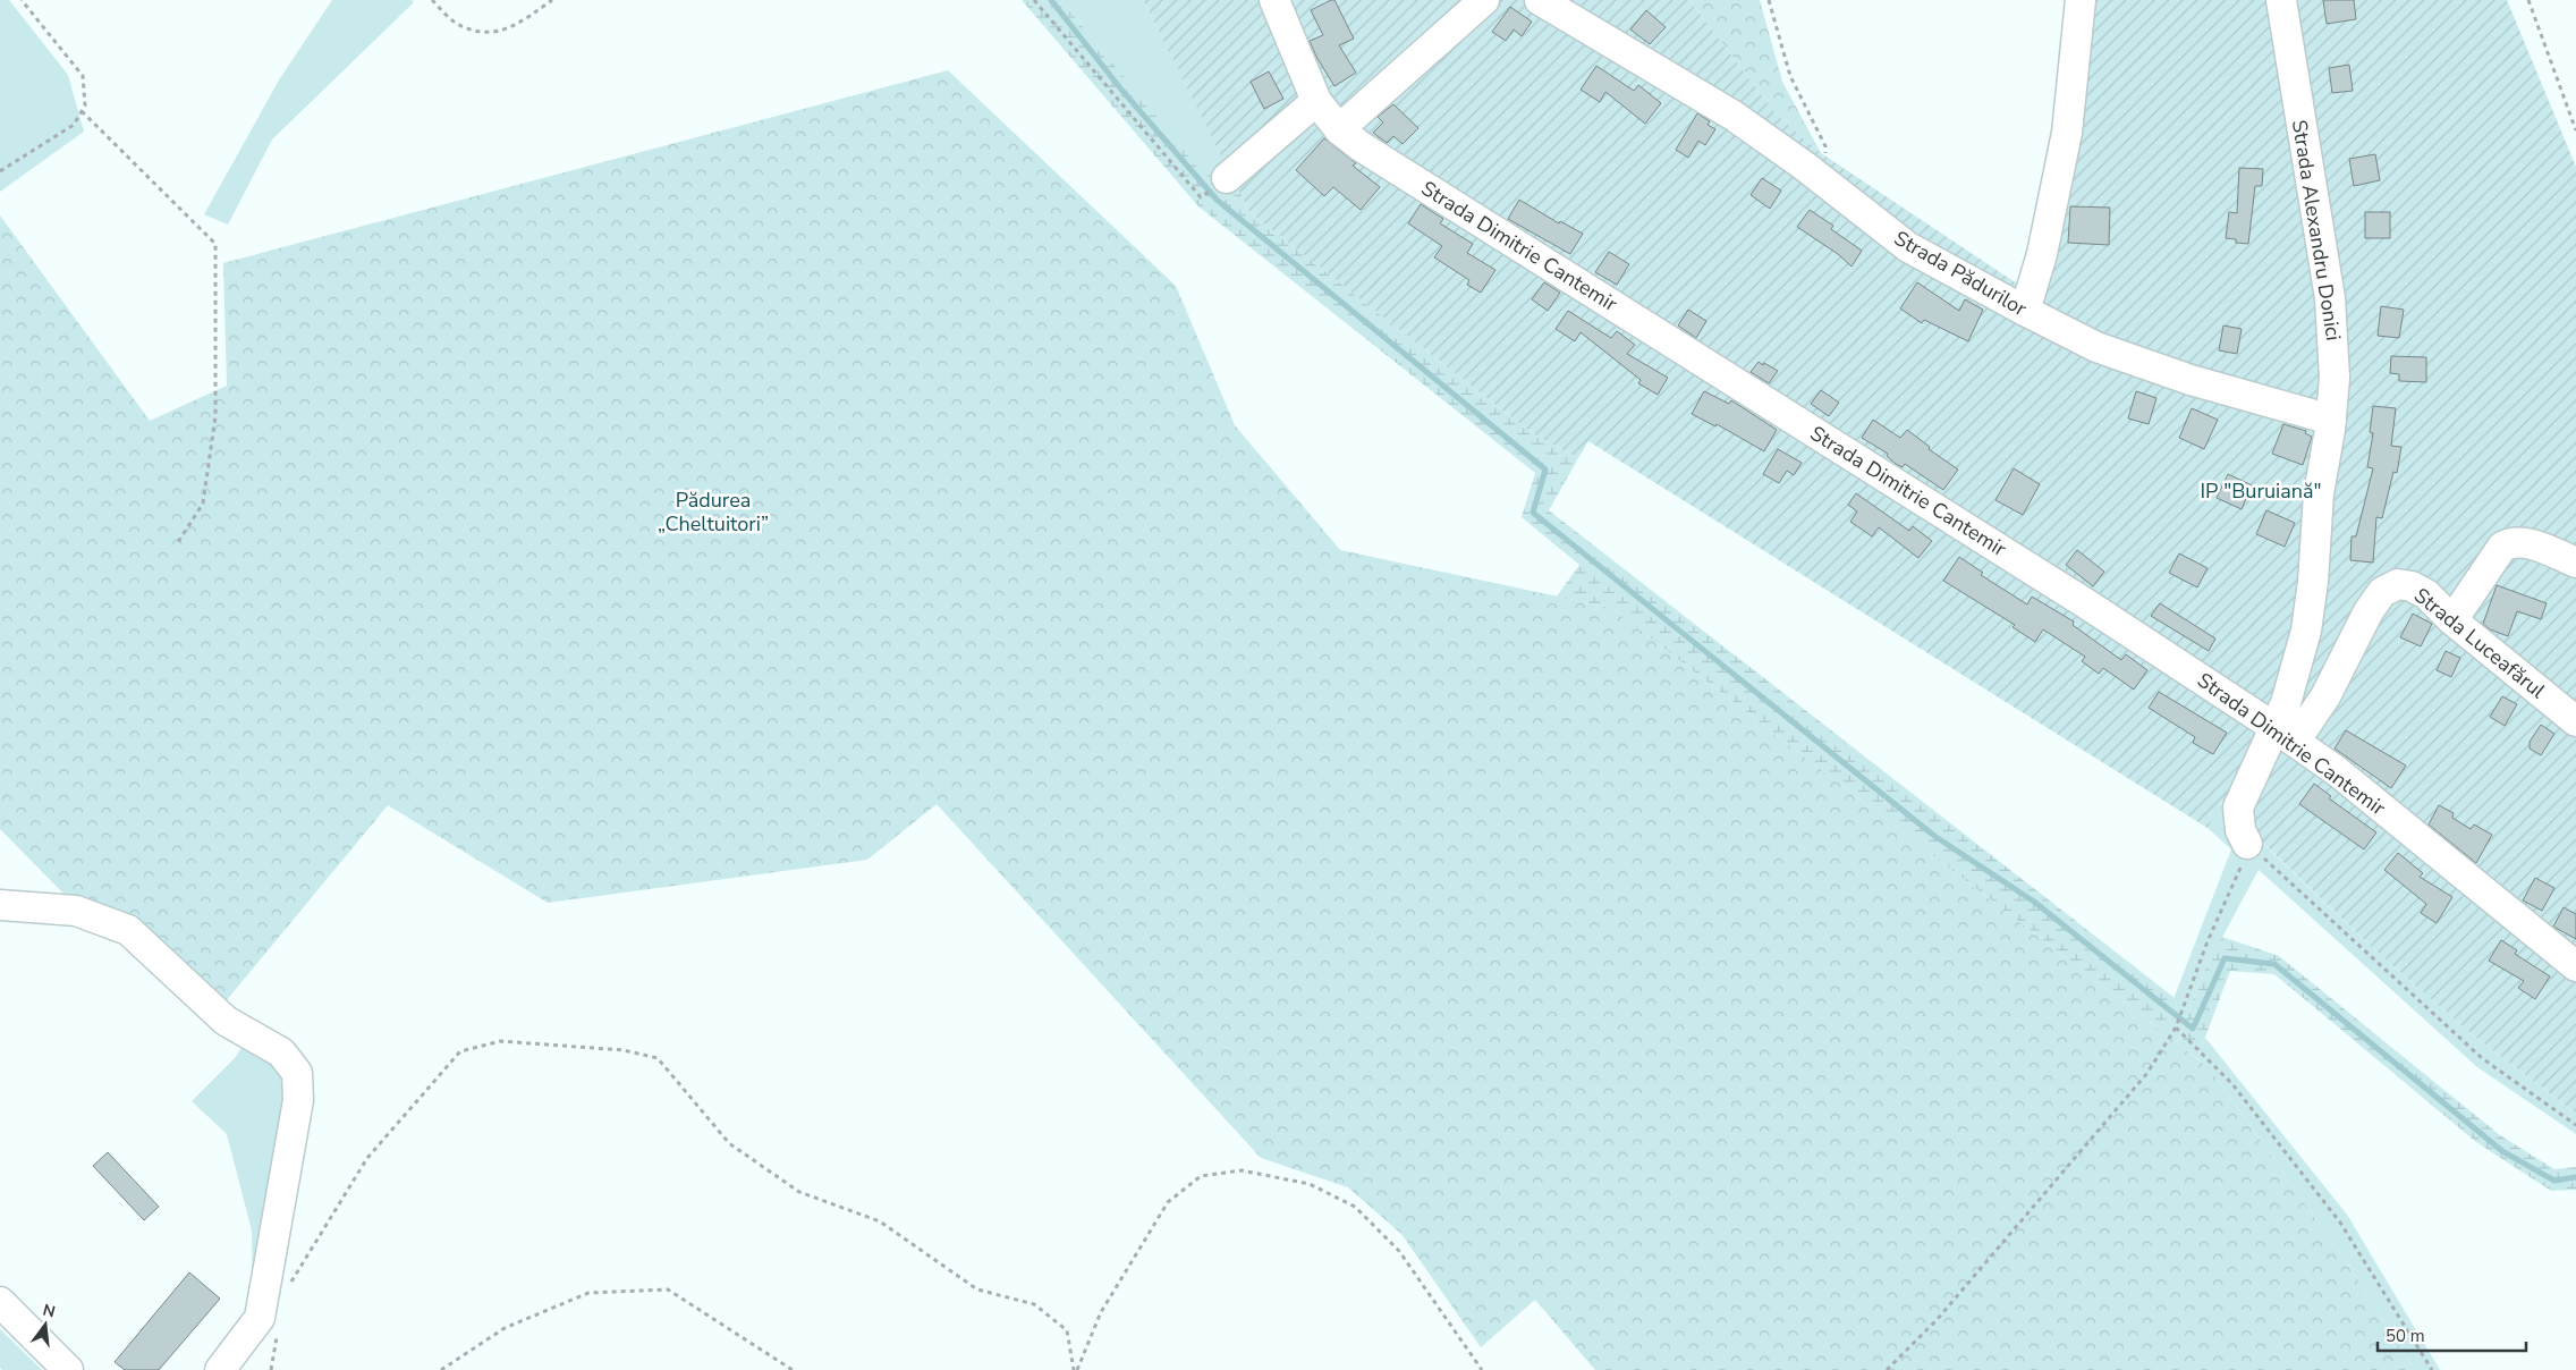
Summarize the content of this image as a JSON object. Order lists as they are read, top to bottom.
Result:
{
  "streets": {
    "street": [
      "Strada Alexandru Donici",
      "Strada Dimitrie Cantemir",
      "Strada Pădurilor",
      "Strada Luceafărul"
    ]
  },
  "crossings": [
    ["Strada Alexandru Donici", "Strada Dimitrie Cantemir"],
    ["Strada Alexandru Donici", "Strada Pădurilor"],
    ["Strada Alexandru Donici", "Strada Luceafărul"],
    ["Strada Dimitrie Cantemir", "Strada Luceafărul"]
  ],
  "parks": ["IP \"Buruiană\"", "Pădurea „Cheltuitori”"],
  "scale_bar": "50 m",
  "north": "top"
}
